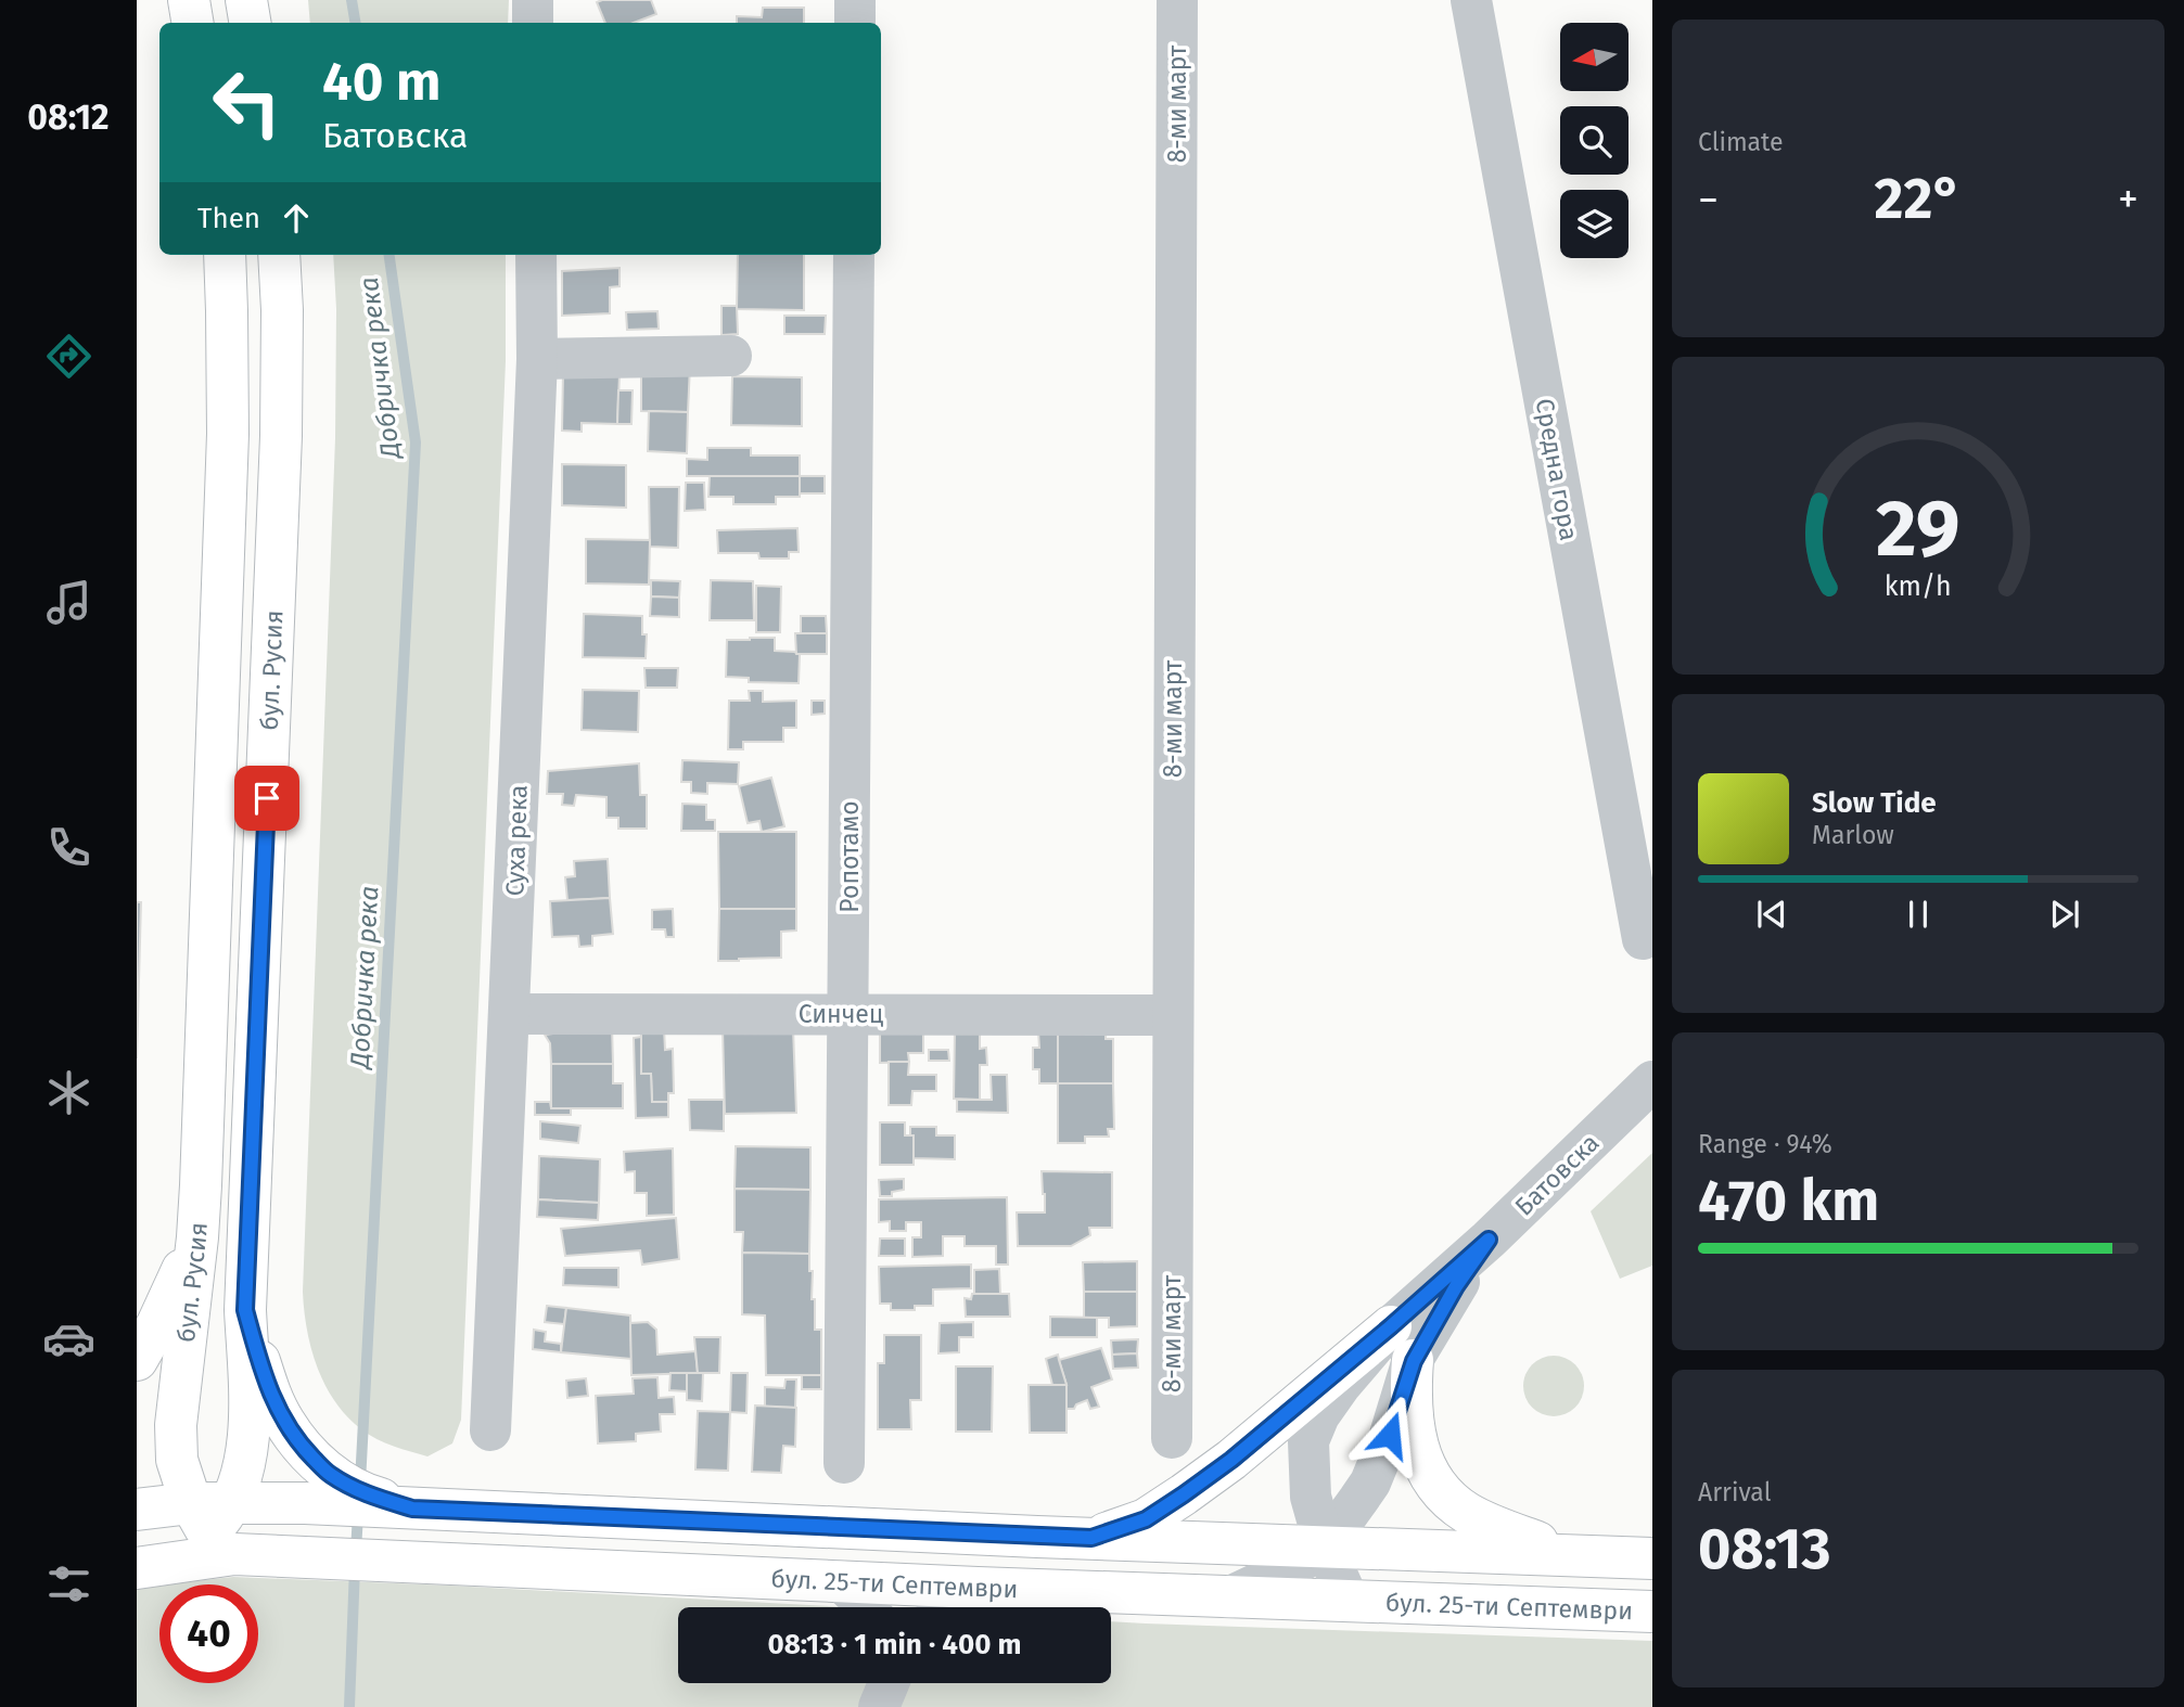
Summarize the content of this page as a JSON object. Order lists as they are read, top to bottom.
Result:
{
  "streets": {
    "main road": ["бул. Русия", "бул. 25-ти Септември"],
    "street": [
      "8-ми март",
      "Средна гора",
      "Суха река",
      "Ропотамо",
      "Синчец",
      "Батовска"
    ]
  },
  "crossings": [
    ["8-ми март", "Синчец"],
    ["бул. Русия", "бул. 25-ти Септември"],
    ["Суха река", "Синчец"],
    ["Ропотамо", "Синчец"],
    ["Батовска", "бул. 25-ти Септември"]
  ],
  "water": ["Добричка река"],
  "north": "left",
  "page": {
    "tabs": "08:12",
    "tile": [
      "Climate",
      ["Range · 94%", "470 km"],
      ["Arrival", "08:13"]
    ],
    "turn": ["40 m", "Батовска"],
    "heat": ["−", "22°", "+"],
    "then": "Then",
    "song": ["Slow Tide", "Marlow"],
    "limit": "40",
    "trip": "08:13 · 1 min · 400 m",
    "gauge": ["29", "km/h"]
  }
}
